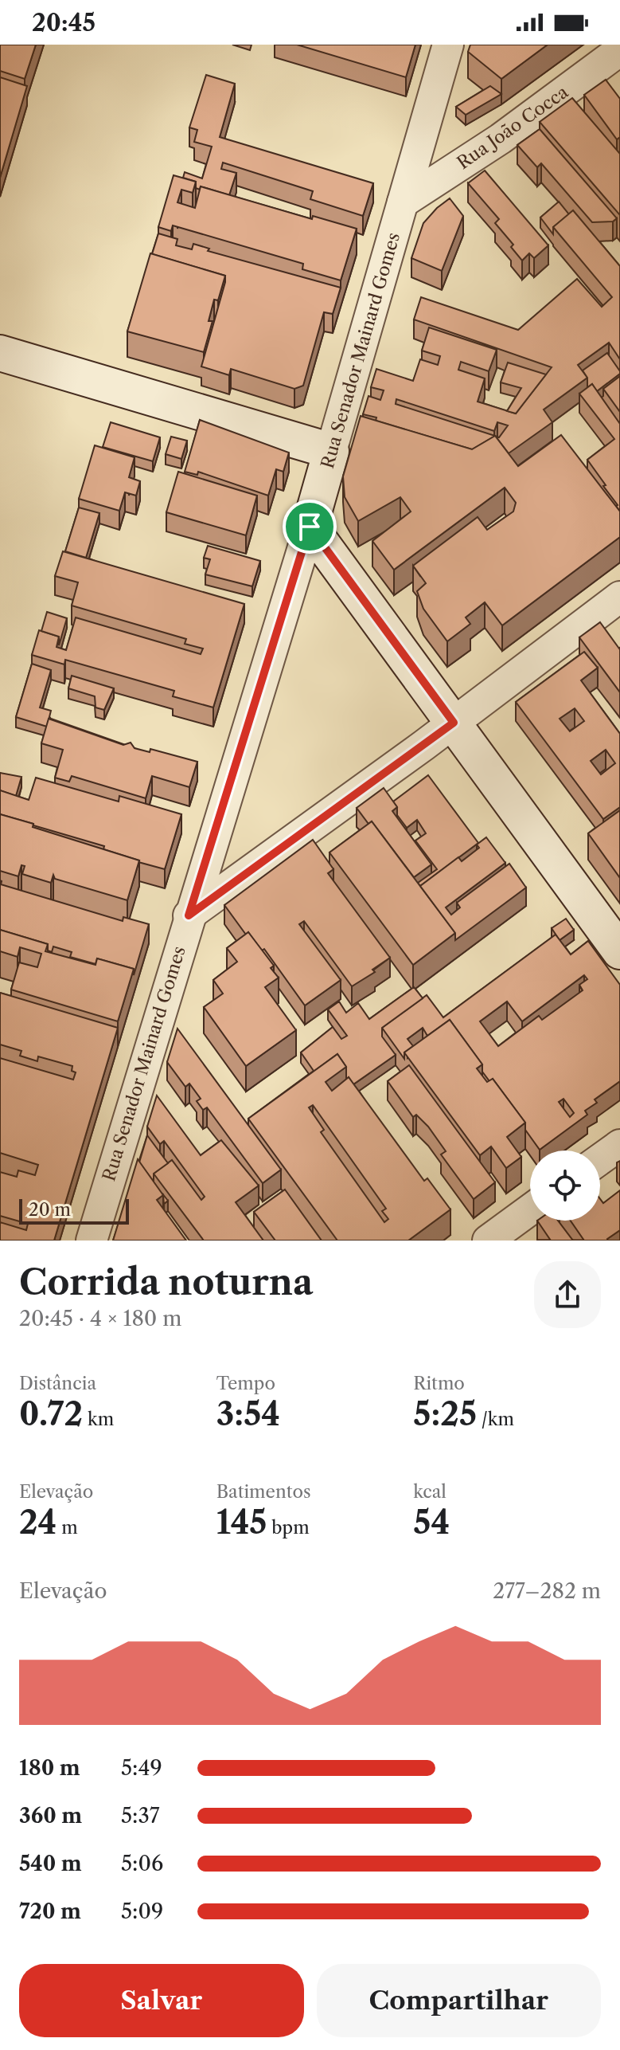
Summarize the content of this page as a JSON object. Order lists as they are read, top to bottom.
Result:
{
  "streets": {
    "street": ["Rua João Cocca", "Rua Senador Mainard Gomes"]
  },
  "crossings": [
    ["Rua João Cocca", "Rua Senador Mainard Gomes"]
  ],
  "scale_bar": "20 m",
  "page": {
    "status": "20:45",
    "scale": "20 m",
    "heading": ["Corrida noturna", "20:45 · 4 × 180 m"],
    "stats": [
      ["Distância", "0.72 km"],
      ["Tempo", "3:54"],
      ["Ritmo", "5:25 /km"],
      ["Elevação", "24 m"],
      ["Batimentos", "145 bpm"],
      ["kcal", "54"]
    ],
    "chart": ["Elevação", "277–282 m"],
    "list": [
      {
        "name": "180 m",
        "note": "5:49"
      },
      {
        "name": "360 m",
        "note": "5:37"
      },
      {
        "name": "540 m",
        "note": "5:06"
      },
      {
        "name": "720 m",
        "note": "5:09"
      }
    ],
    "buttons": ["Salvar", "Compartilhar"]
  }
}
